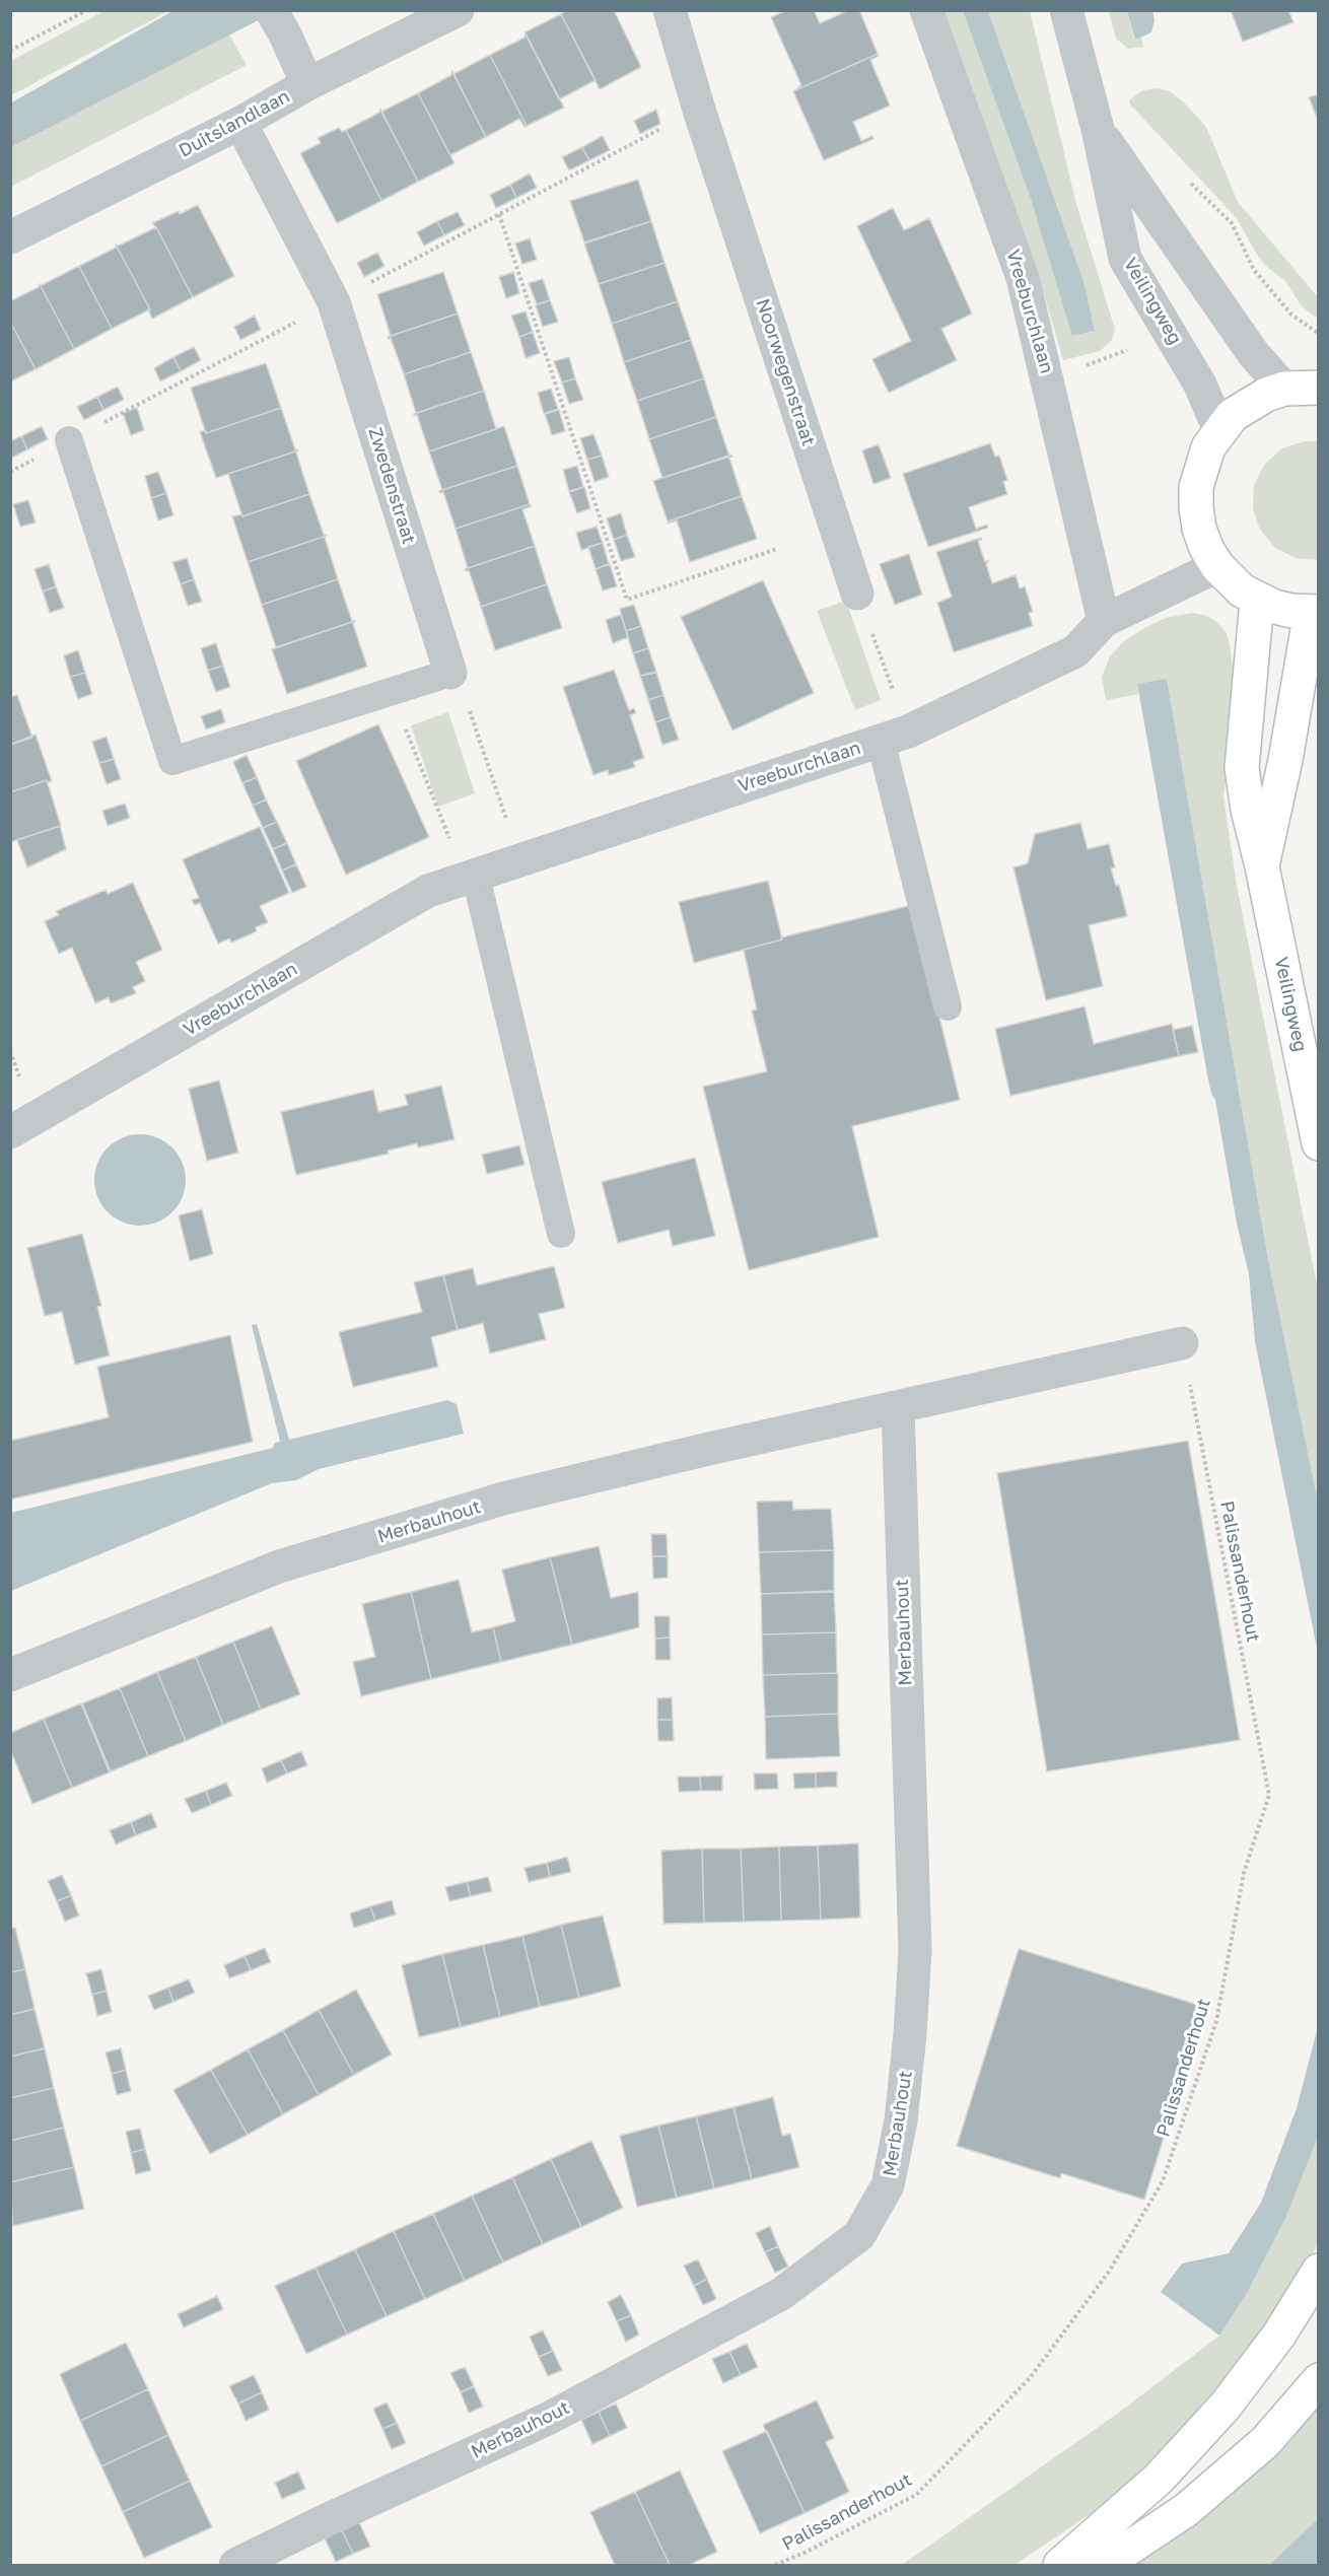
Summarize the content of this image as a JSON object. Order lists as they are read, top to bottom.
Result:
{
  "streets": {
    "main road": ["Veilingweg"],
    "street": [
      "Duitslandlaan",
      "Vreeburchlaan",
      "Noorwegenstraat",
      "Zwedenstraat",
      "Merbauhout"
    ],
    "path": ["Palissanderhout"]
  },
  "crossings": [
    ["Duitslandlaan", "Zwedenstraat"],
    ["Merbauhout", "Palissanderhout"]
  ]
}
